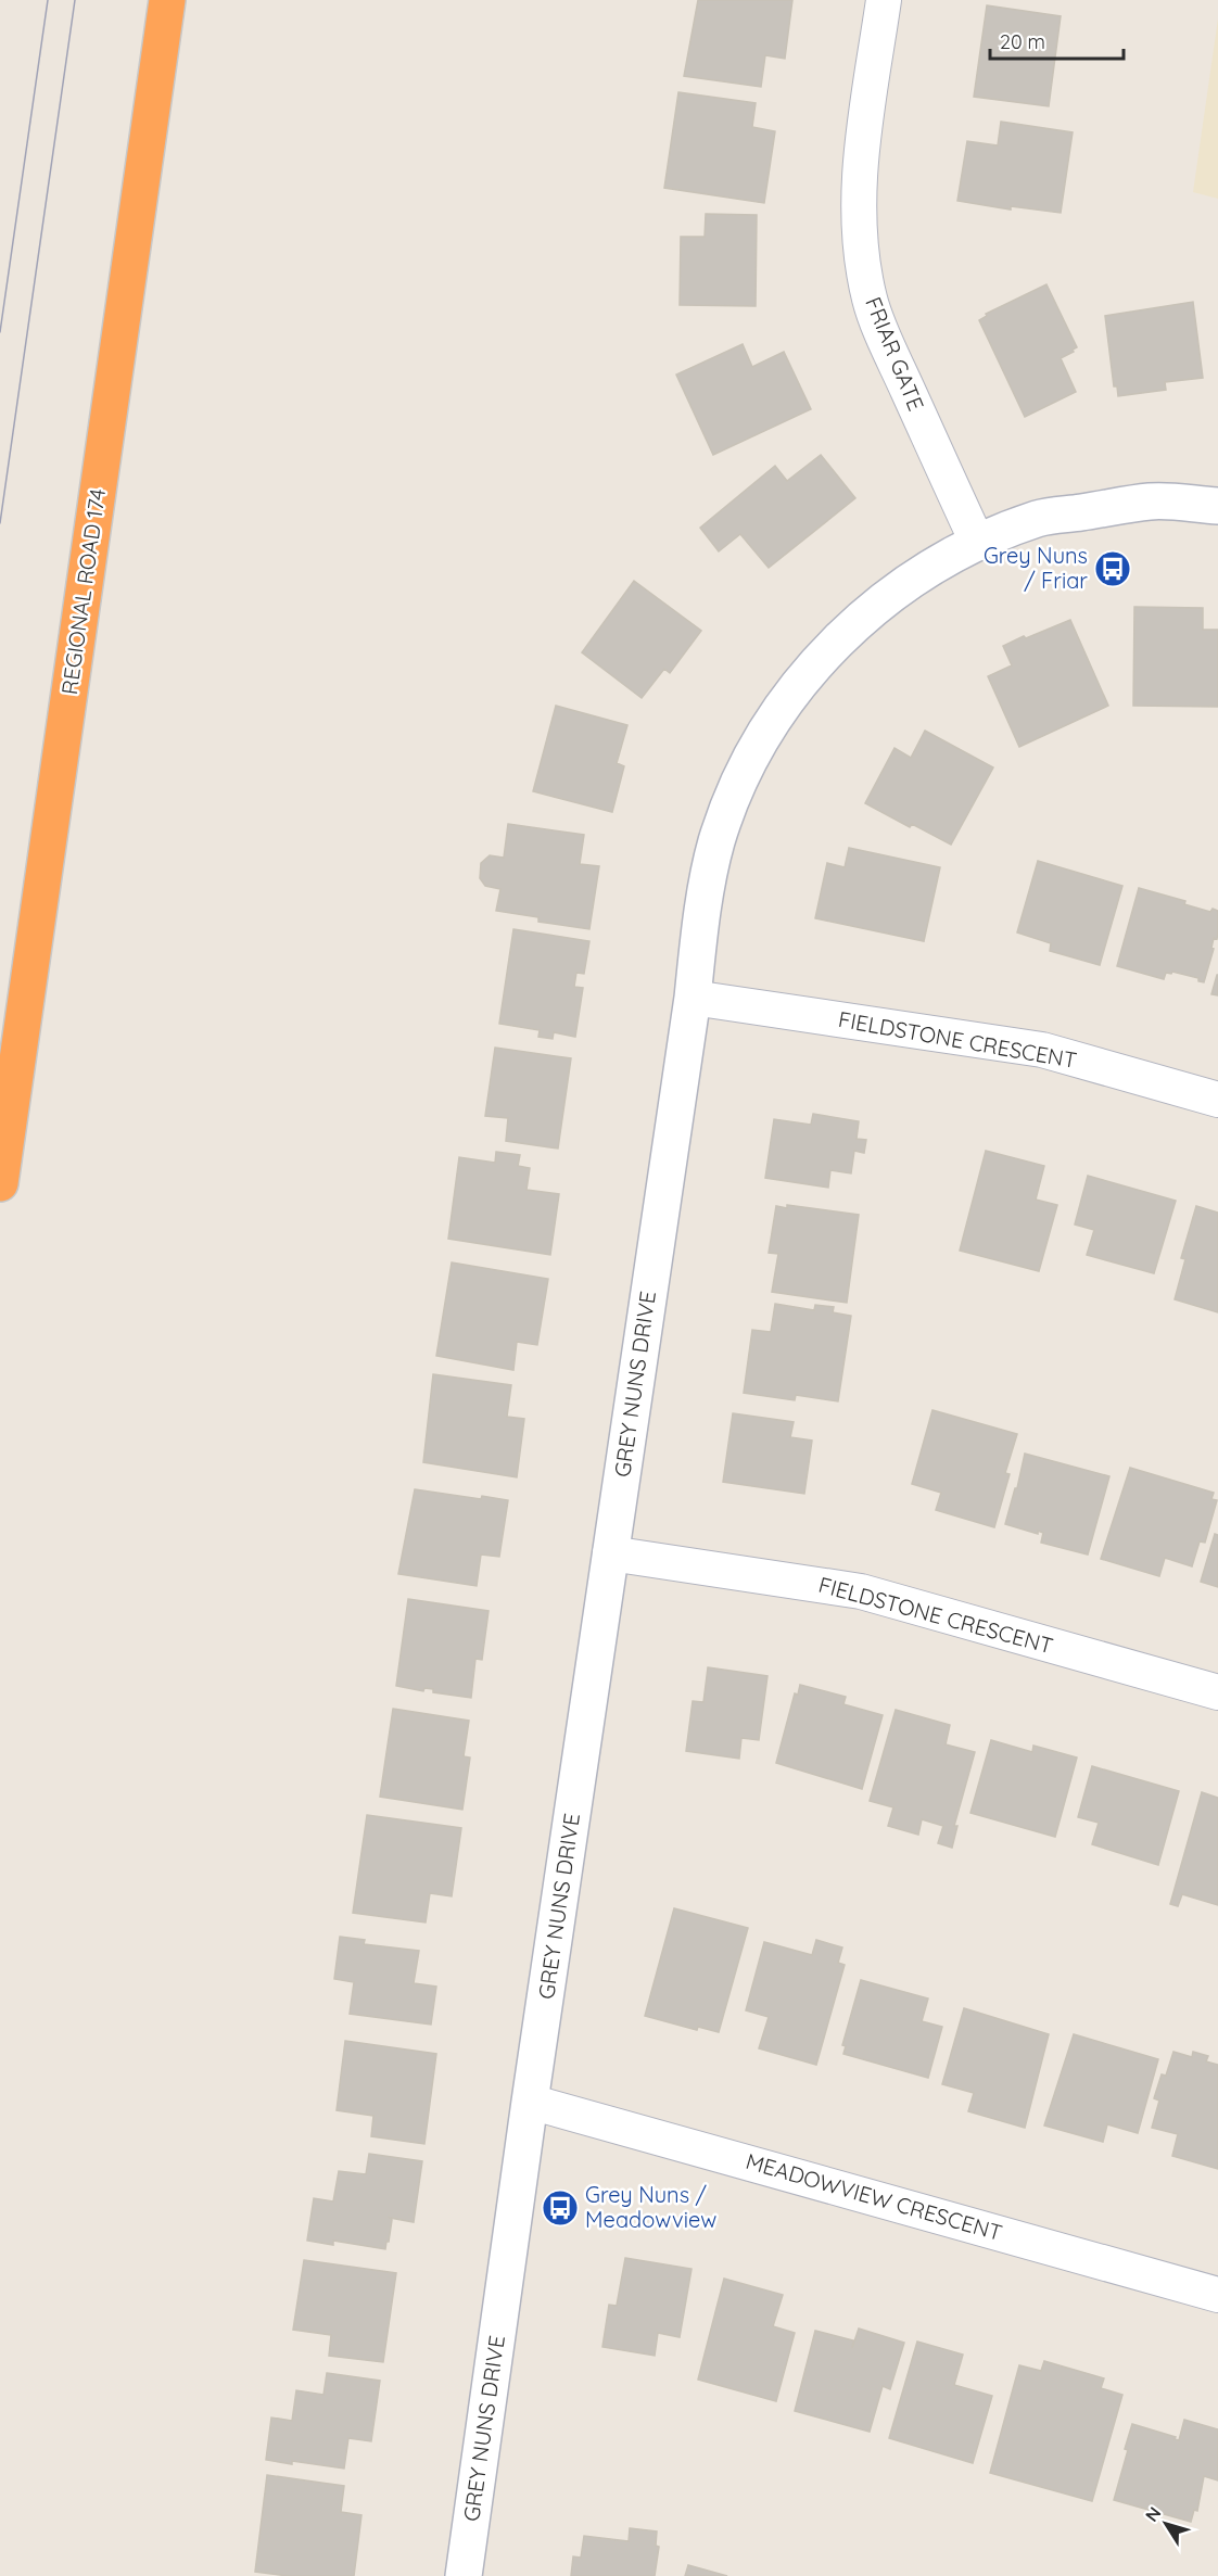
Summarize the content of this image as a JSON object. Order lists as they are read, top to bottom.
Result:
{
  "streets": {
    "highway": ["REGIONAL ROAD 174"],
    "street": [
      "FRIAR GATE",
      "FIELDSTONE CRESCENT",
      "GREY NUNS DRIVE",
      "MEADOWVIEW CRESCENT"
    ]
  },
  "crossings": [
    ["FRIAR GATE", "GREY NUNS DRIVE"],
    ["FIELDSTONE CRESCENT", "GREY NUNS DRIVE"],
    ["GREY NUNS DRIVE", "MEADOWVIEW CRESCENT"]
  ],
  "places": {
    "bus stop": ["Grey Nuns / Friar", "Grey Nuns / Meadowview"]
  },
  "scale_bar": "20 m",
  "north": "top left"
}
